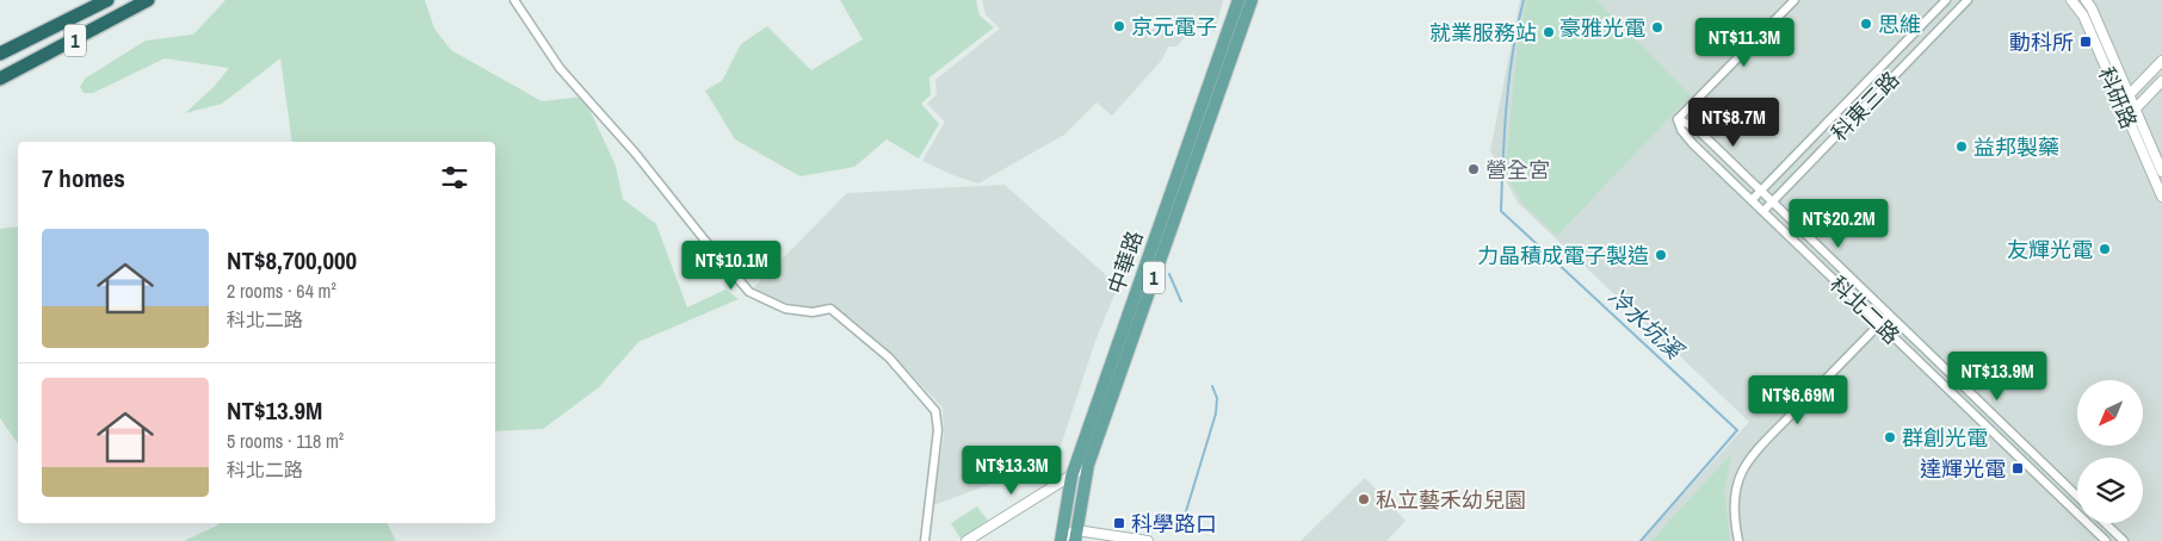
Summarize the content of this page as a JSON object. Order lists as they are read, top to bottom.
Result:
{
  "streets": {
    "highway": ["1"],
    "main road": ["中華路"],
    "street": ["科研路", "科東三路", "科北二路"]
  },
  "crossings": [
    ["科東三路", "科北二路"]
  ],
  "water": ["冷水坑溪"],
  "places": {
    "other": [
      "思維",
      "京元電子",
      "豪雅光電",
      "就業服務站",
      "益邦製藥",
      "營全宮",
      "友輝光電",
      "力晶積成電子製造",
      "群創光電",
      "私立藝禾幼兒園"
    ],
    "transit": ["動科所", "達輝光電", "科學路口"]
  },
  "north": "bottom left",
  "page": {
    "price": [
      "NT$11.3M",
      "NT$8.7M",
      "NT$20.2M",
      "NT$10.1M",
      "NT$13.9M",
      "NT$6.69M",
      "NT$13.3M"
    ],
    "heading": "7 homes",
    "list": [
      {
        "name": "NT$8,700,000",
        "note": "2 rooms · 64 m² · 科北二路"
      },
      {
        "name": "NT$13.9M",
        "note": "5 rooms · 118 m² · 科北二路"
      }
    ]
  }
}
